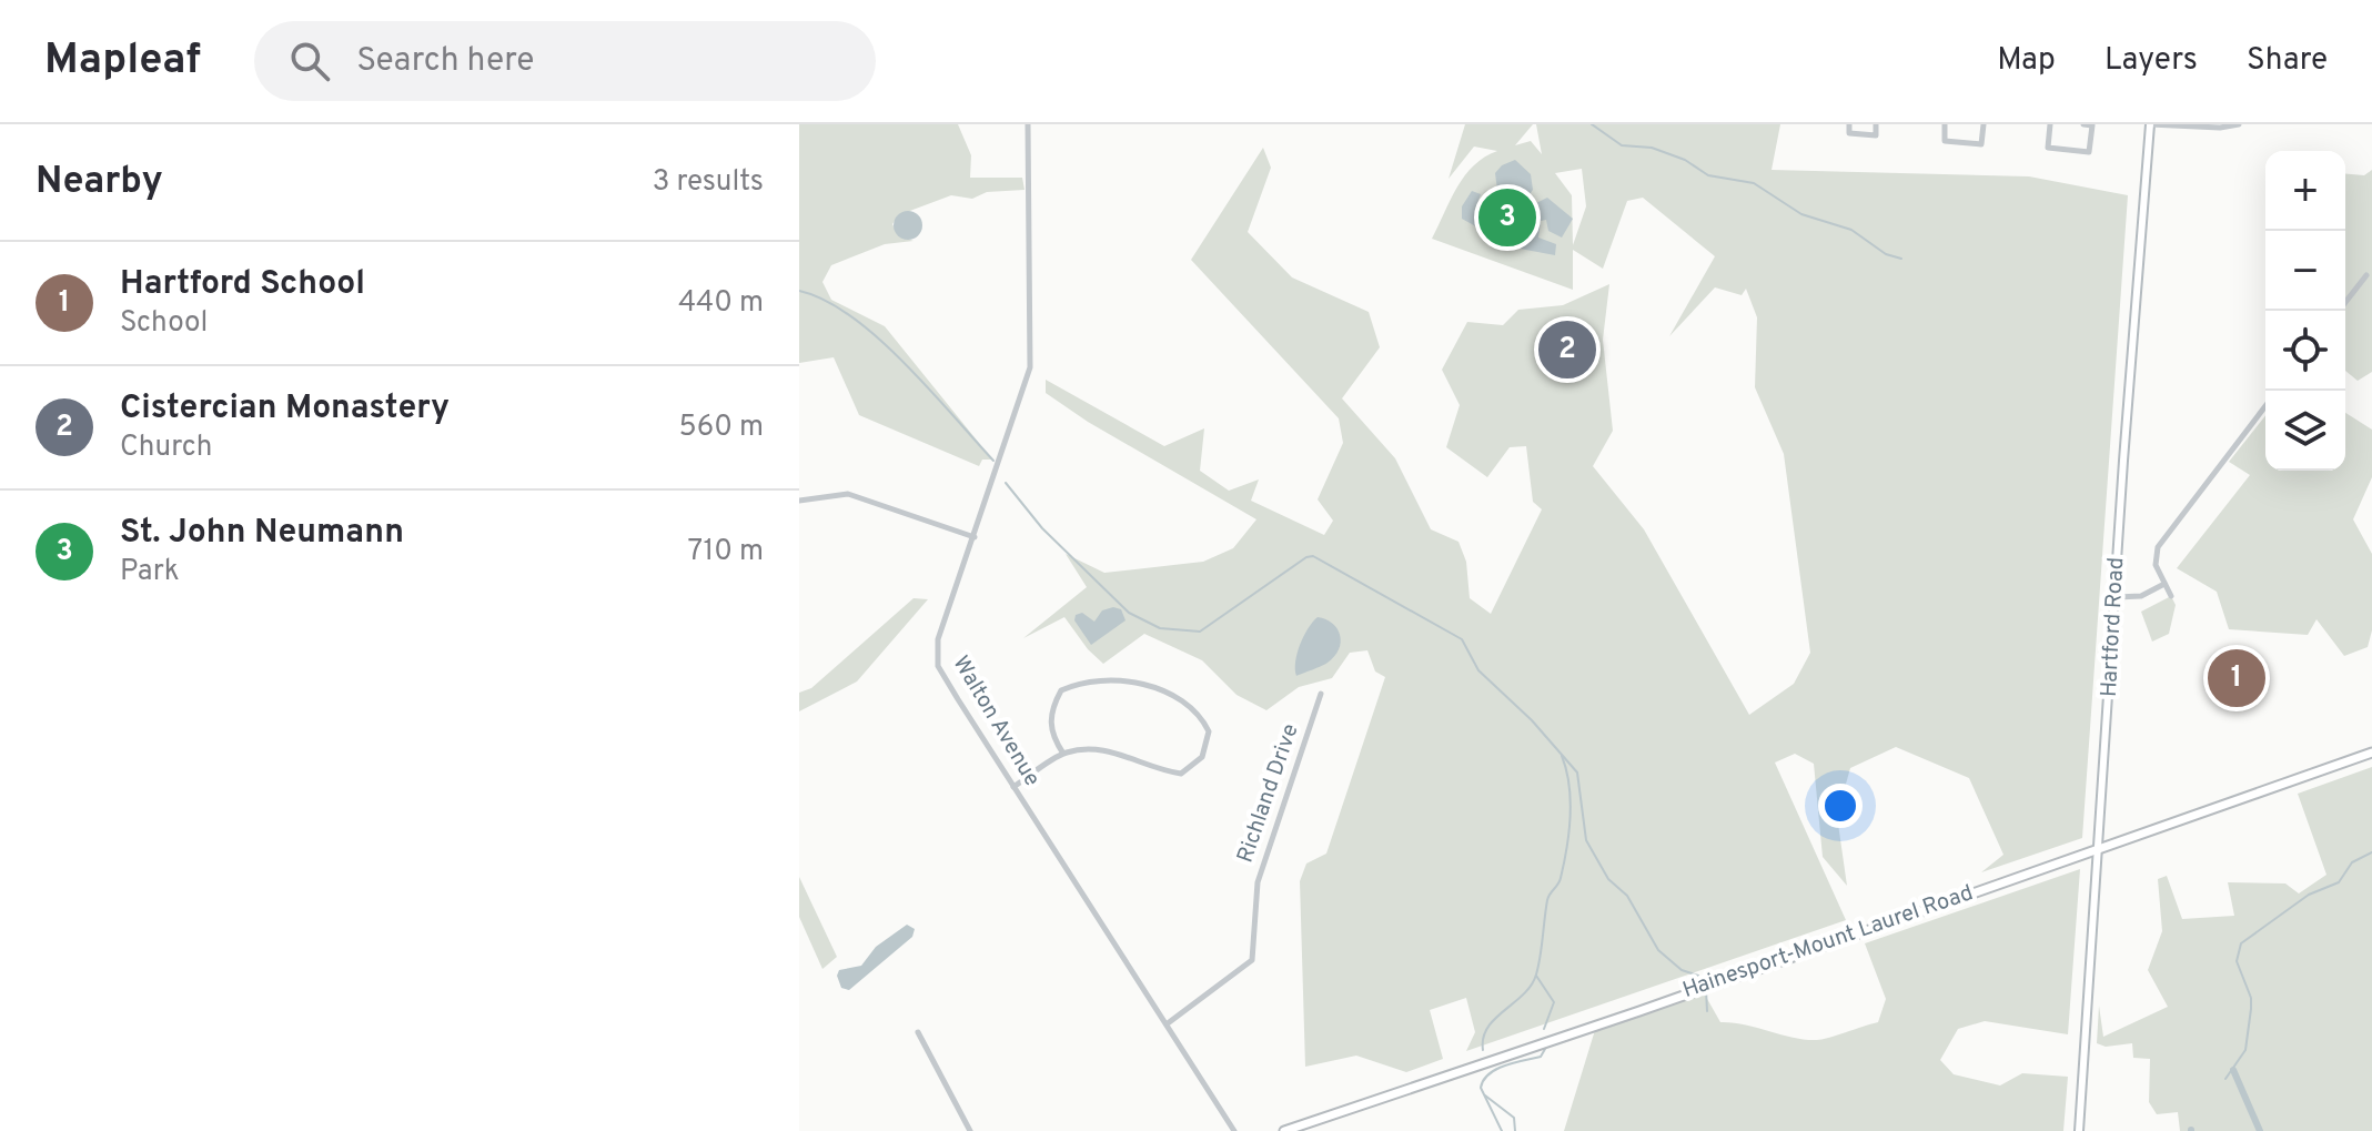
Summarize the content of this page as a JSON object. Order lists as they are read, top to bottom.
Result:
{
  "streets": {
    "main road": ["Hainesport-Mount Laurel Road"],
    "street": ["Hartford Road", "Walton Avenue", "Richland Drive"]
  },
  "crossings": [
    ["Hartford Road", "Hainesport-Mount Laurel Road"],
    ["Walton Avenue", "Richland Drive"]
  ],
  "page": {
    "header": "Mapleaf",
    "search": "Search here",
    "nav": ["Map", "Layers", "Share"],
    "heading": ["Nearby", "3 results"],
    "map_buttons": ["+", "−"],
    "pins": ["3", "2", "1"],
    "list": [
      {
        "mark": "1",
        "name": "Hartford School",
        "note": "School",
        "value": "440 m"
      },
      {
        "mark": "2",
        "name": "Cistercian Monastery",
        "note": "Church",
        "value": "560 m"
      },
      {
        "mark": "3",
        "name": "St. John Neumann",
        "note": "Park",
        "value": "710 m"
      }
    ]
  }
}
